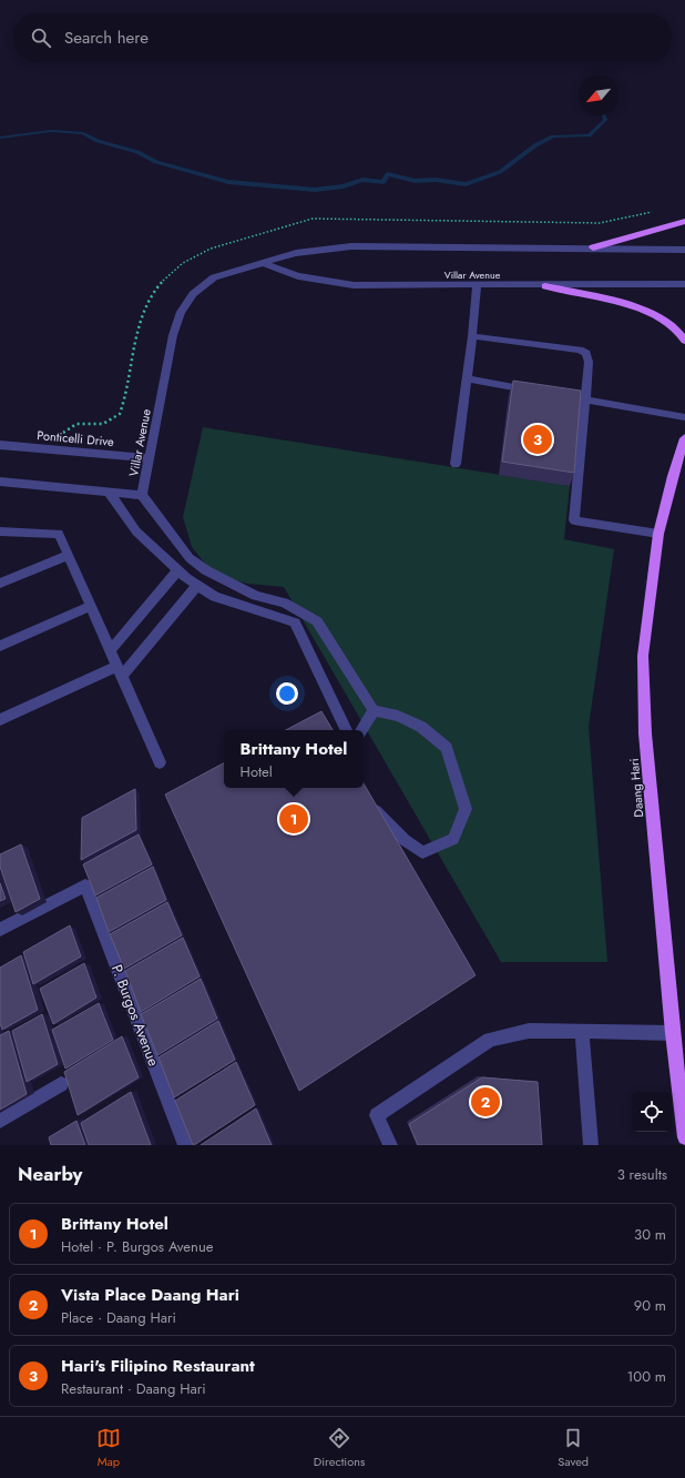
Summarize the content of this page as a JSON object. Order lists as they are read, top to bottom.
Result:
{
  "streets": {
    "main road": ["Daang Hari"],
    "street": ["Villar Avenue", "Ponticelli Drive", "P. Burgos Avenue"]
  },
  "crossings": [
    ["Villar Avenue", "Ponticelli Drive"]
  ],
  "north": "bottom left",
  "page": {
    "search": "Search here",
    "pins": ["3", "1", "2"],
    "popup": ["Brittany Hotel", "Hotel"],
    "heading": ["Nearby", "3 results"],
    "list": [
      {
        "mark": "1",
        "name": "Brittany Hotel",
        "note": "Hotel · P. Burgos Avenue",
        "value": "30 m"
      },
      {
        "mark": "2",
        "name": "Vista Place Daang Hari",
        "note": "Place · Daang Hari",
        "value": "90 m"
      },
      {
        "mark": "3",
        "name": "Hari's Filipino Restaurant",
        "note": "Restaurant · Daang Hari",
        "value": "100 m"
      }
    ],
    "nav": ["Map", "Directions", "Saved"]
  }
}
